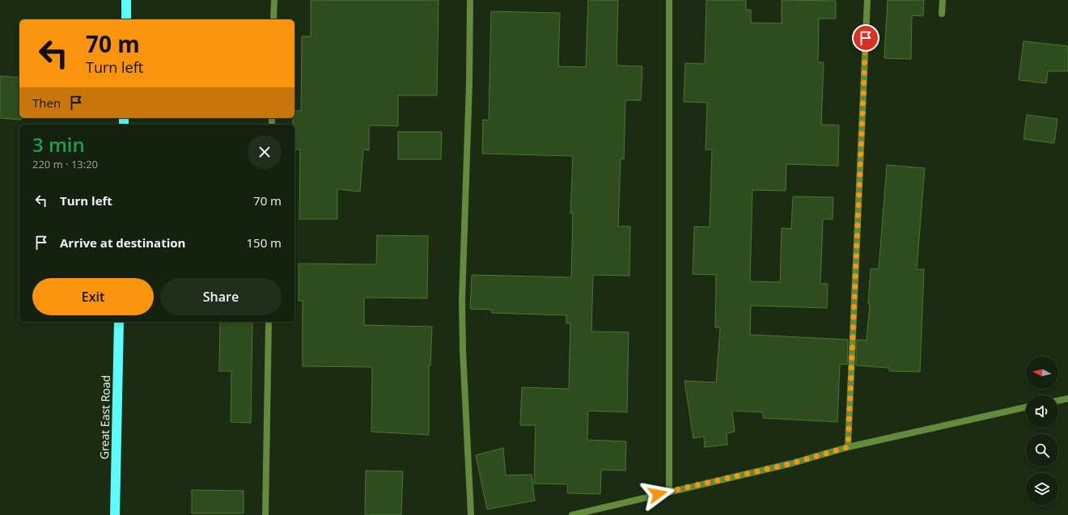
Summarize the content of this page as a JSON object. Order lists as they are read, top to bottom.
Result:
{
  "streets": {
    "highway": ["Great East Road"]
  },
  "north": "left",
  "page": {
    "turn": ["70 m", "Turn left"],
    "then": "Then",
    "heading": ["3 min", "220 m · 13:20"],
    "list": [
      {
        "name": "Turn left",
        "value": "70 m"
      },
      {
        "name": "Arrive at destination",
        "value": "150 m"
      }
    ],
    "buttons": ["Exit", "Share"]
  }
}
